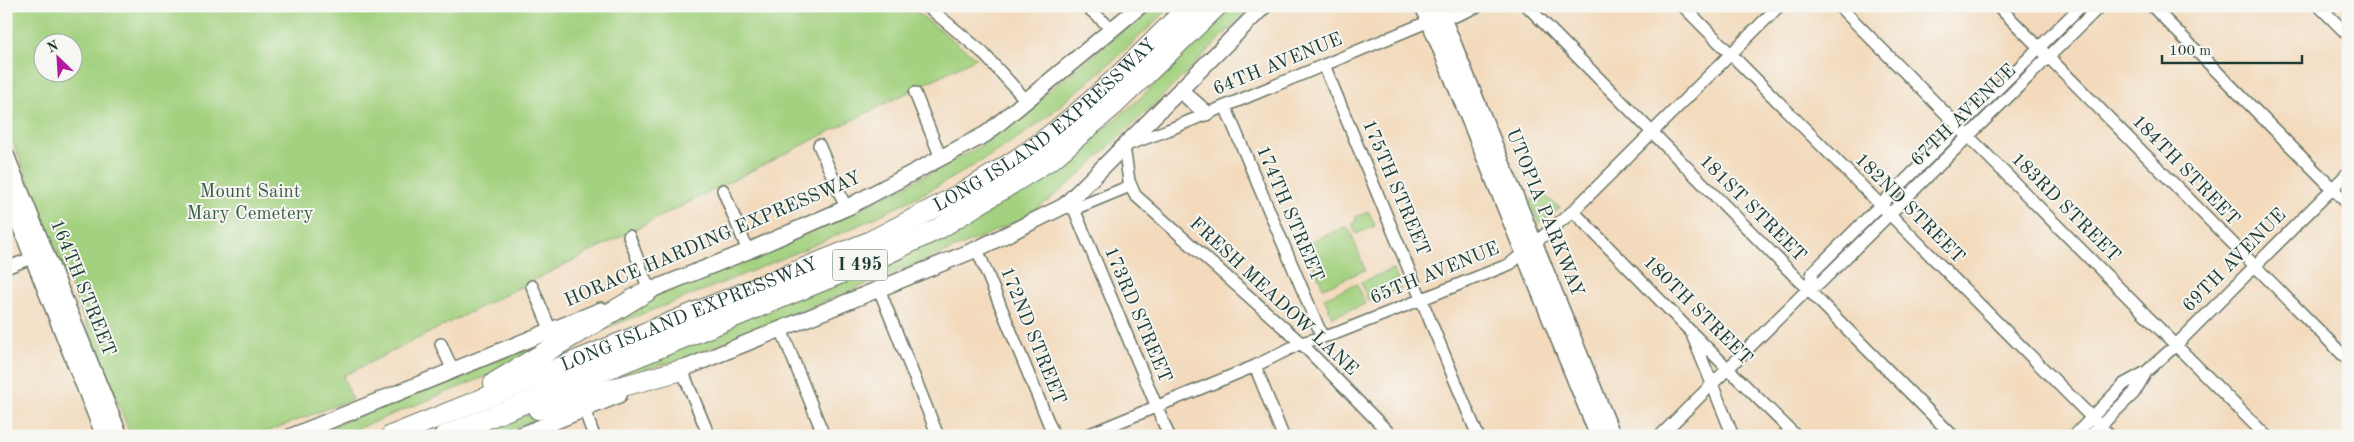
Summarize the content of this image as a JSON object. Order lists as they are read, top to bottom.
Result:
{
  "streets": {
    "highway": ["LONG ISLAND EXPRESSWAY", "I 495"],
    "main road": ["UTOPIA PARKWAY", "HORACE HARDING EXPRESSWAY", "164TH STREET"],
    "street": [
      "64TH AVENUE",
      "67TH AVENUE",
      "184TH STREET",
      "175TH STREET",
      "183RD STREET",
      "181ST STREET",
      "182ND STREET",
      "174TH STREET",
      "69TH AVENUE",
      "65TH AVENUE",
      "FRESH MEADOW LANE",
      "180TH STREET",
      "173RD STREET",
      "172ND STREET"
    ]
  },
  "crossings": [
    ["64TH AVENUE", "175TH STREET"],
    ["64TH AVENUE", "UTOPIA PARKWAY"],
    ["64TH AVENUE", "174TH STREET"],
    ["67TH AVENUE", "184TH STREET"],
    ["67TH AVENUE", "183RD STREET"],
    ["67TH AVENUE", "181ST STREET"],
    ["67TH AVENUE", "182ND STREET"],
    ["67TH AVENUE", "180TH STREET"],
    ["184TH STREET", "69TH AVENUE"],
    ["175TH STREET", "65TH AVENUE"],
    ["183RD STREET", "69TH AVENUE"],
    ["181ST STREET", "65TH AVENUE"],
    ["182ND STREET", "69TH AVENUE"],
    ["182ND STREET", "65TH AVENUE"],
    ["UTOPIA PARKWAY", "65TH AVENUE"],
    ["174TH STREET", "65TH AVENUE"],
    ["65TH AVENUE", "FRESH MEADOW LANE"],
    ["65TH AVENUE", "180TH STREET"],
    ["65TH AVENUE", "173RD STREET"]
  ],
  "parks": ["Mount Saint Mary Cemetery"],
  "scale_bar": "100 m",
  "north": "top left"
}
